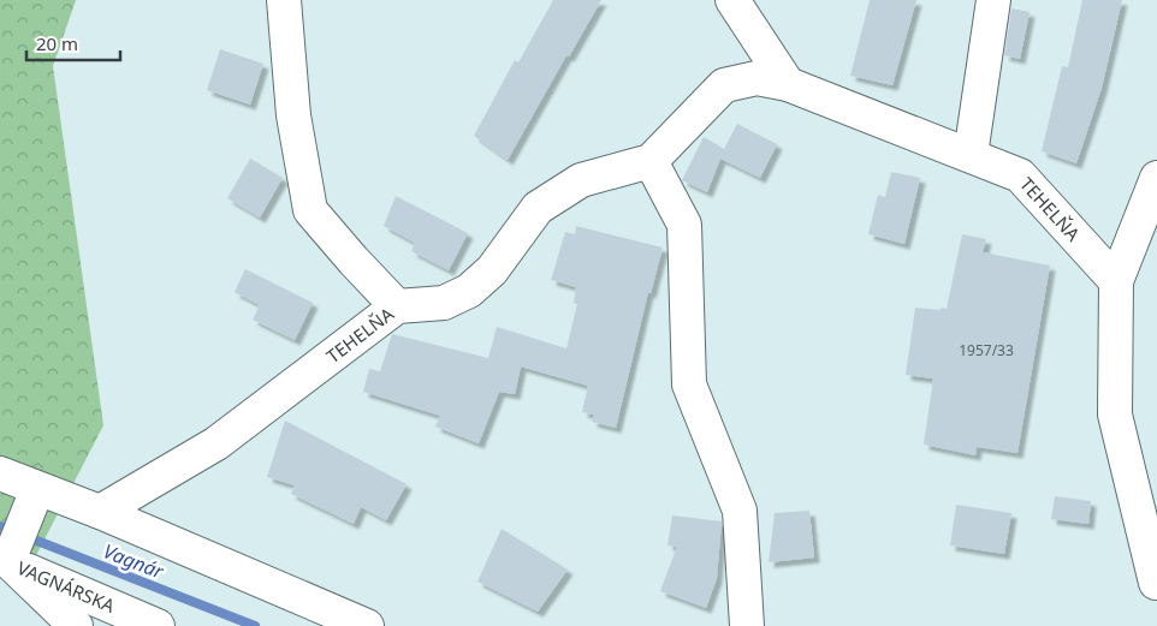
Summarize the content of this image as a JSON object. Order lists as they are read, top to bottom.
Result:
{
  "streets": {
    "street": ["TEHELŇA", "VAGNÁRSKA"]
  },
  "water": ["Vagnár"],
  "house_numbers": ["1957/33"],
  "scale_bar": "20 m"
}
